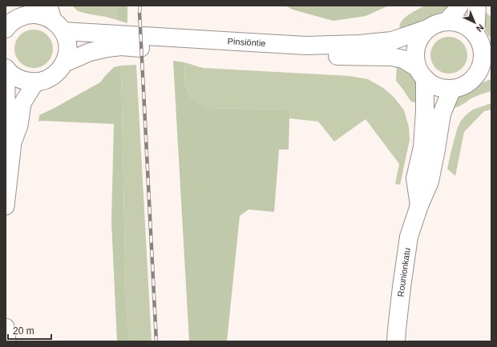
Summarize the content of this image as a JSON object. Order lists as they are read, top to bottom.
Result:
{
  "streets": {
    "main road": ["Pinsiöntie", "Rounionkatu"]
  },
  "crossings": [
    ["Pinsiöntie", "Rounionkatu"]
  ],
  "scale_bar": "20 m",
  "north": "bottom right"
}
